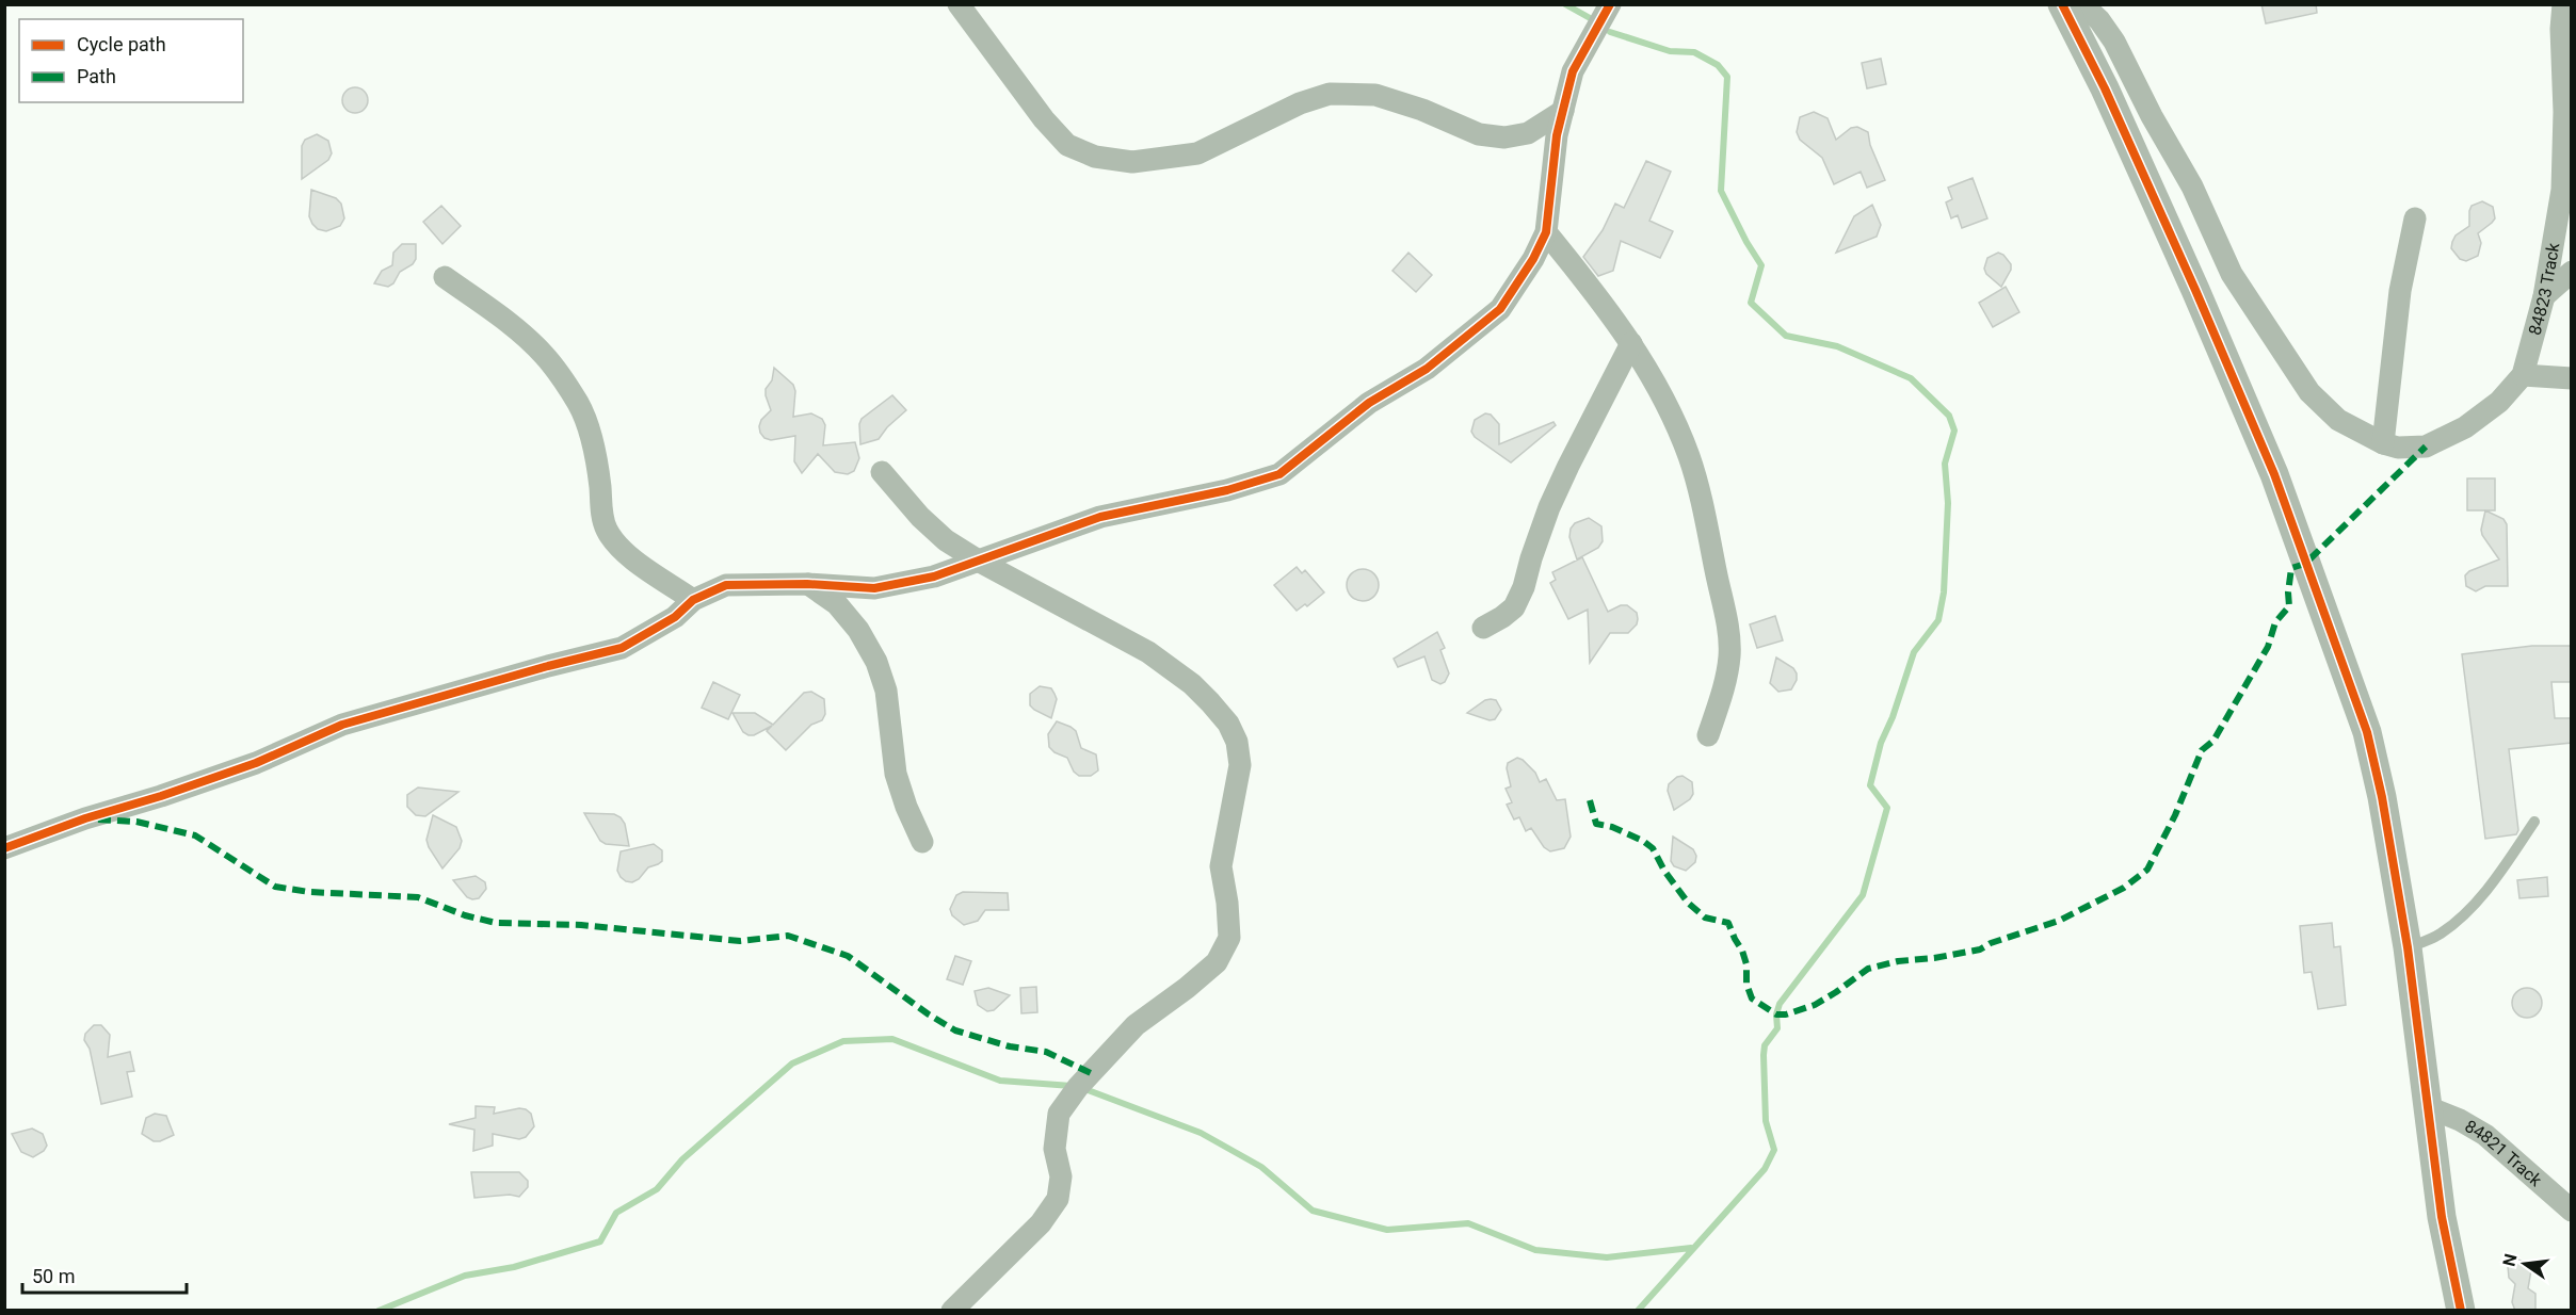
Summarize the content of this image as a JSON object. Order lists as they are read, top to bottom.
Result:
{
  "streets": {
    "street": ["84823 Track", "84821 Track"]
  },
  "legend": ["Cycle path", "Path"],
  "scale_bar": "50 m",
  "north": "left"
}
